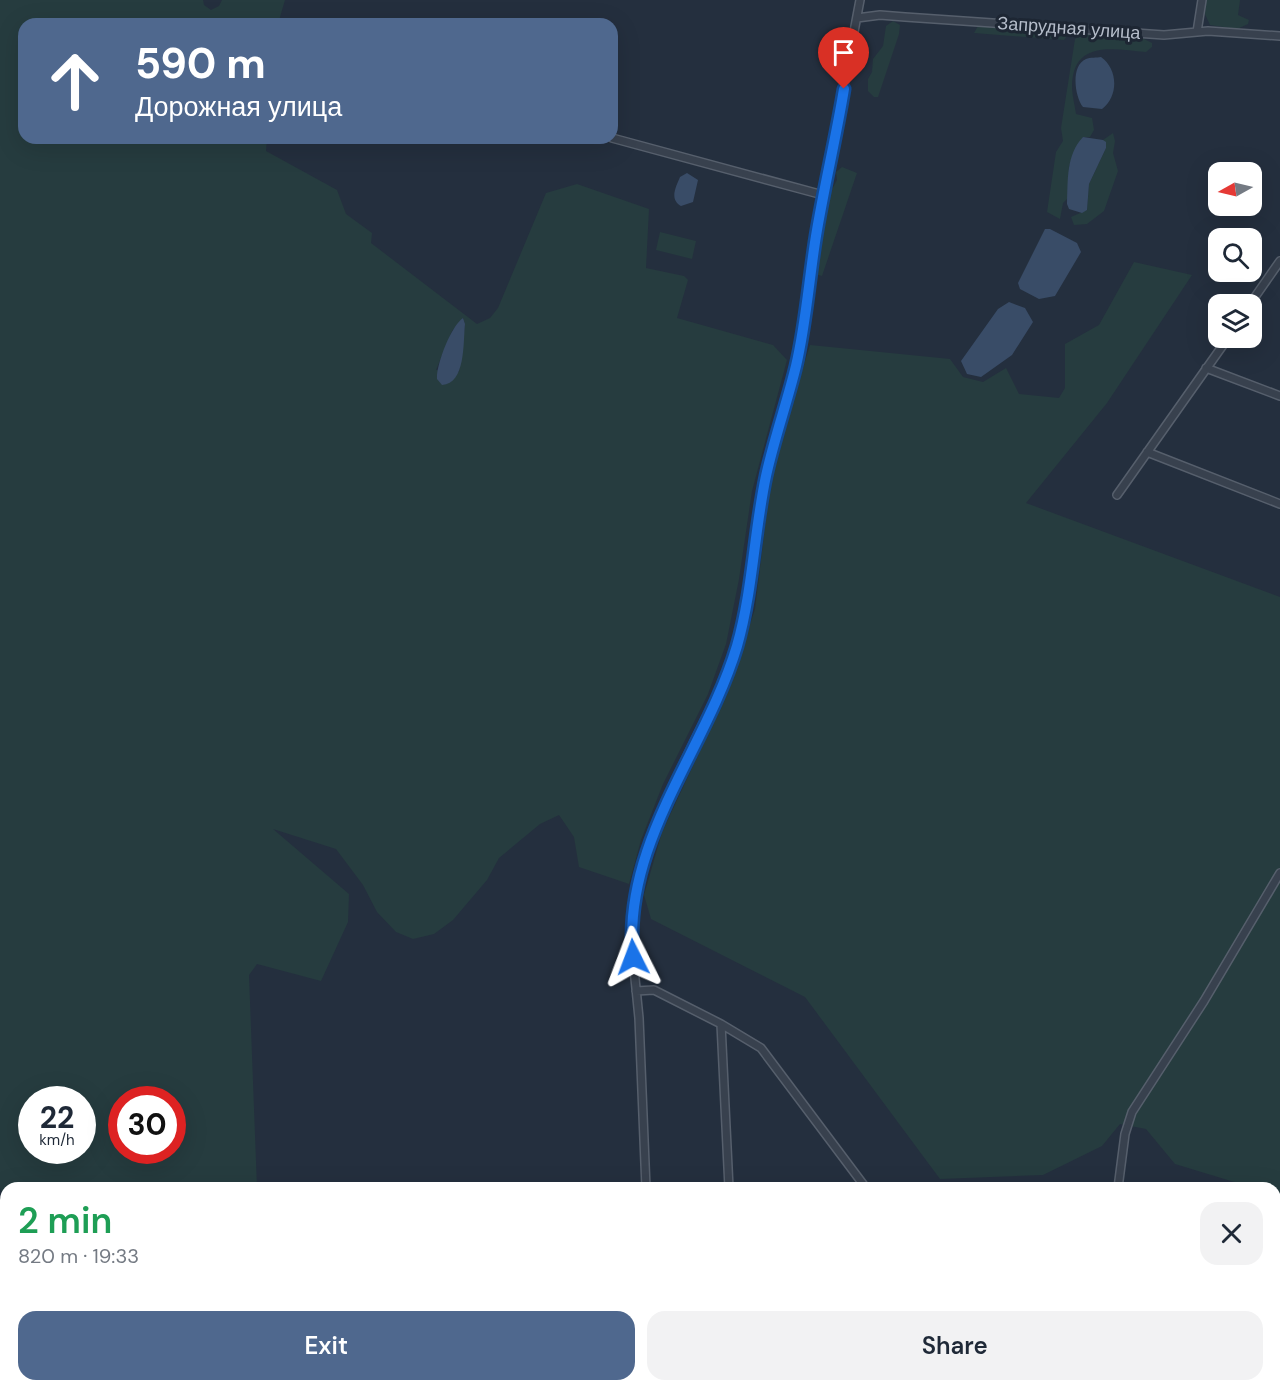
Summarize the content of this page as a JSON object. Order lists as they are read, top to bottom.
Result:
{
  "streets": {
    "street": ["Запрудная улица"]
  },
  "north": "left",
  "page": {
    "turn": ["590 m", "Дорожная улица"],
    "speed": "22 km/h",
    "limit": "30",
    "heading": ["2 min", "820 m · 19:33"],
    "buttons": ["Exit", "Share"]
  }
}
